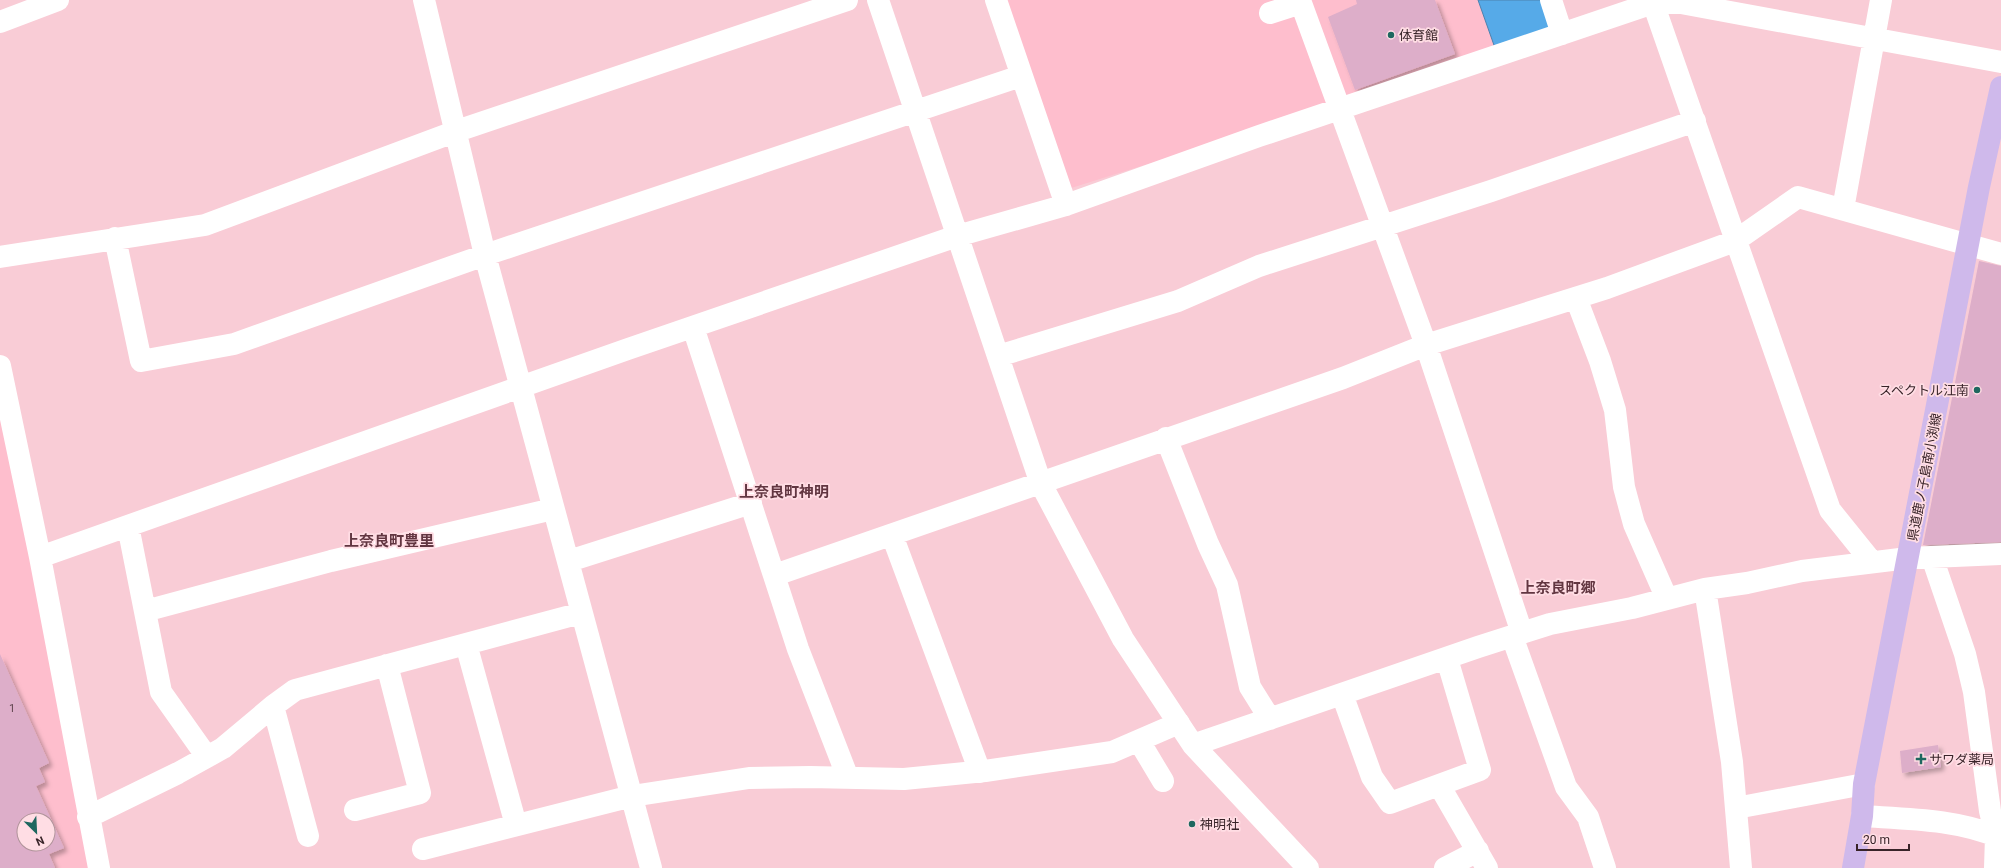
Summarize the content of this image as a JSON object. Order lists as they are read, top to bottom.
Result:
{
  "streets": {
    "main road": ["県道鹿ノ子島南小渕線"]
  },
  "districts": ["上奈良町神明", "上奈良町豊里", "上奈良町郷"],
  "places": {
    "other": ["体育館", "スペクトル江南", "神明社"],
    "health": ["サワダ薬局"]
  },
  "house_numbers": ["1"],
  "scale_bar": "20 m",
  "north": "bottom right"
}
